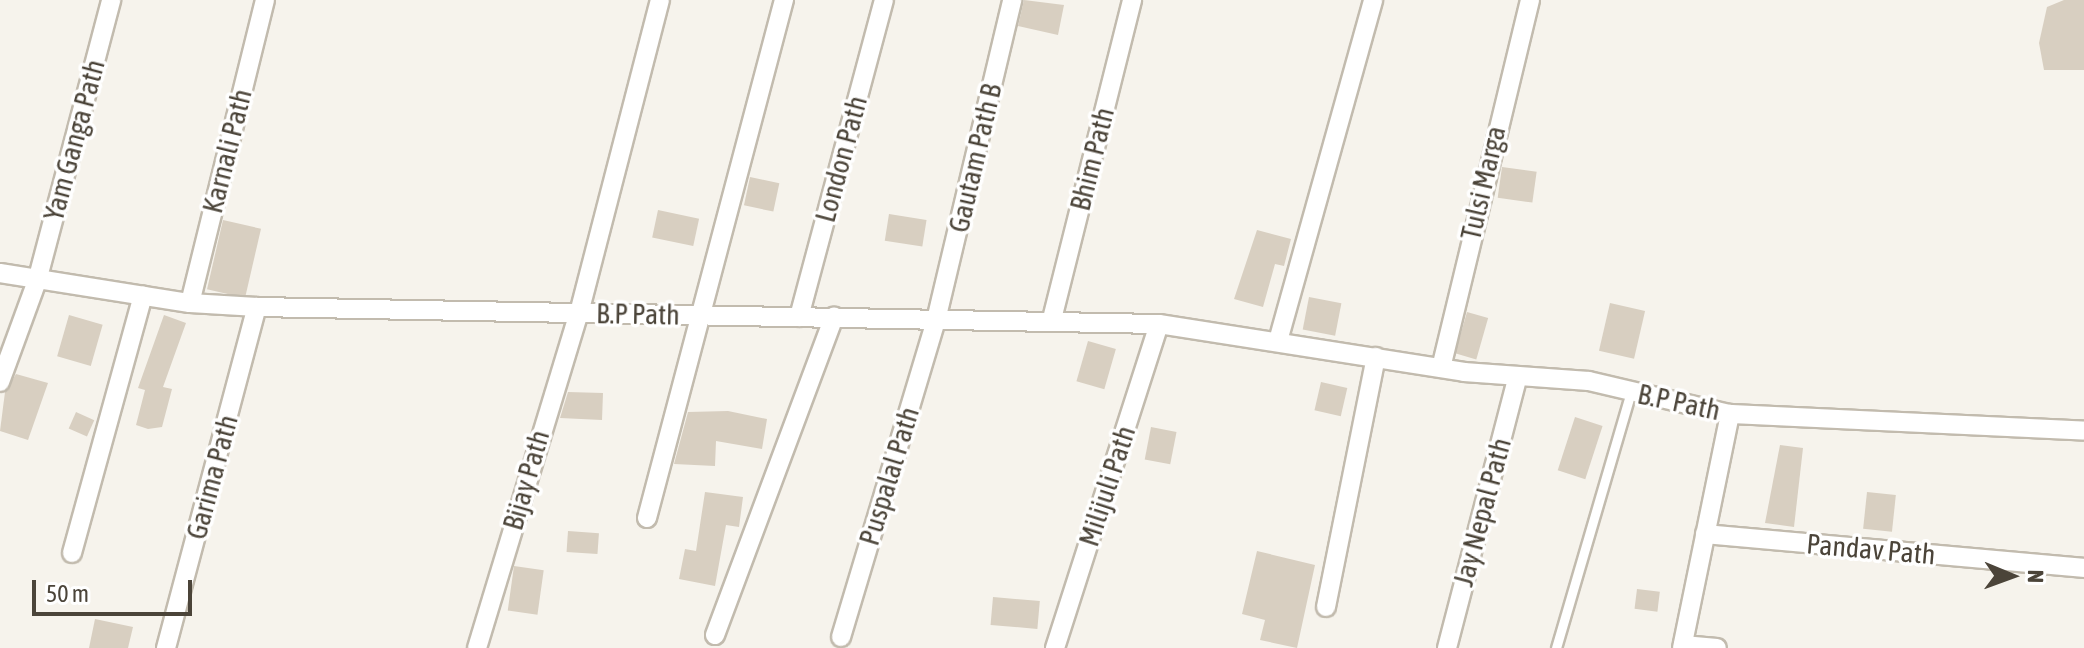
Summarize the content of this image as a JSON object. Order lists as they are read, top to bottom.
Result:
{
  "streets": {
    "street": [
      "Yam Ganga Path",
      "Karnali Path",
      "Gautam Path B",
      "London Path",
      "Bhim Path",
      "Tulsi Marga",
      "B.P Path",
      "Puspalal Path",
      "Garima Path",
      "Bijay Path",
      "Milijuli Path",
      "Jay Nepal Path",
      "Pandav Path"
    ]
  },
  "crossings": [
    ["Yam Ganga Path", "B.P Path"],
    ["Karnali Path", "B.P Path"],
    ["Gautam Path B", "B.P Path"],
    ["Gautam Path B", "Puspalal Path"],
    ["London Path", "B.P Path"],
    ["Bhim Path", "B.P Path"],
    ["Tulsi Marga", "B.P Path"],
    ["B.P Path", "Puspalal Path"],
    ["B.P Path", "Garima Path"],
    ["B.P Path", "Bijay Path"],
    ["B.P Path", "Milijuli Path"],
    ["B.P Path", "Jay Nepal Path"]
  ],
  "scale_bar": "50 m",
  "north": "right"
}
